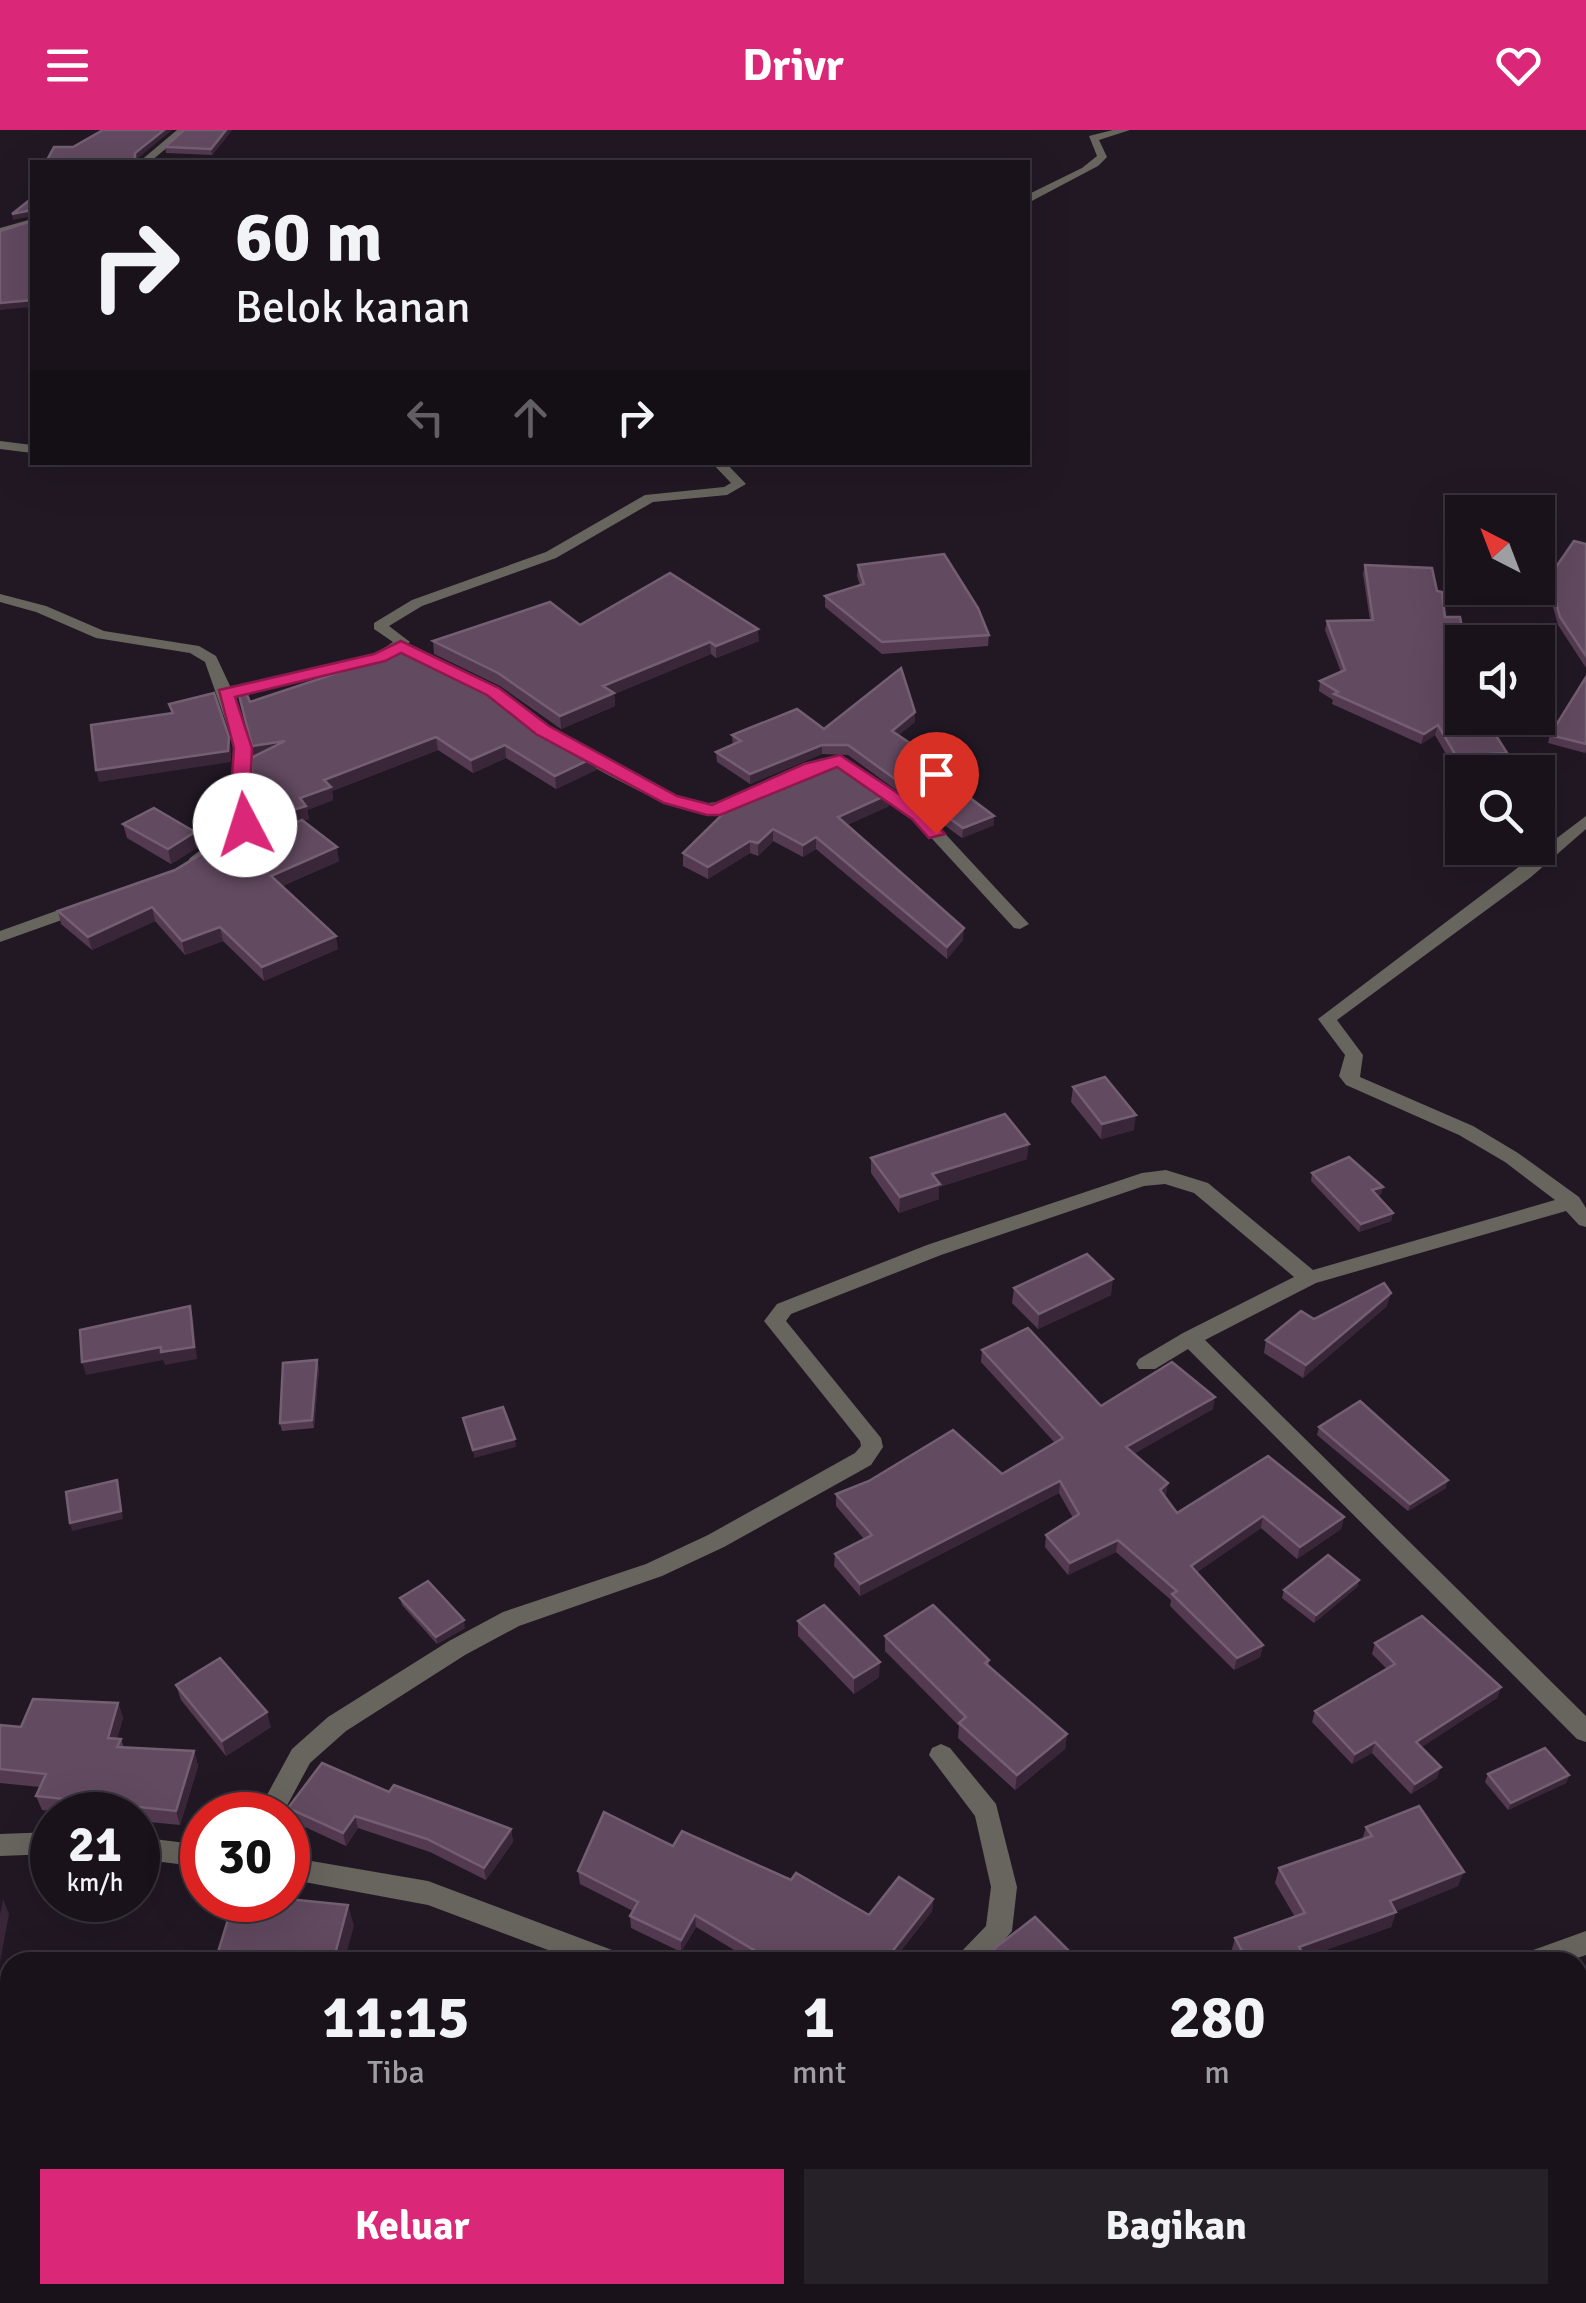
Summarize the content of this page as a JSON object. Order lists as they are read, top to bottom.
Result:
{
  "north": "top left",
  "page": {
    "header": "Drivr",
    "turn": ["60 m", "Belok kanan"],
    "speed": "21 km/h",
    "limit": "30",
    "eta": [
      "11:15",
      "Tiba",
      "1",
      "mnt",
      "280",
      "m"
    ],
    "buttons": ["Keluar", "Bagikan"]
  }
}
